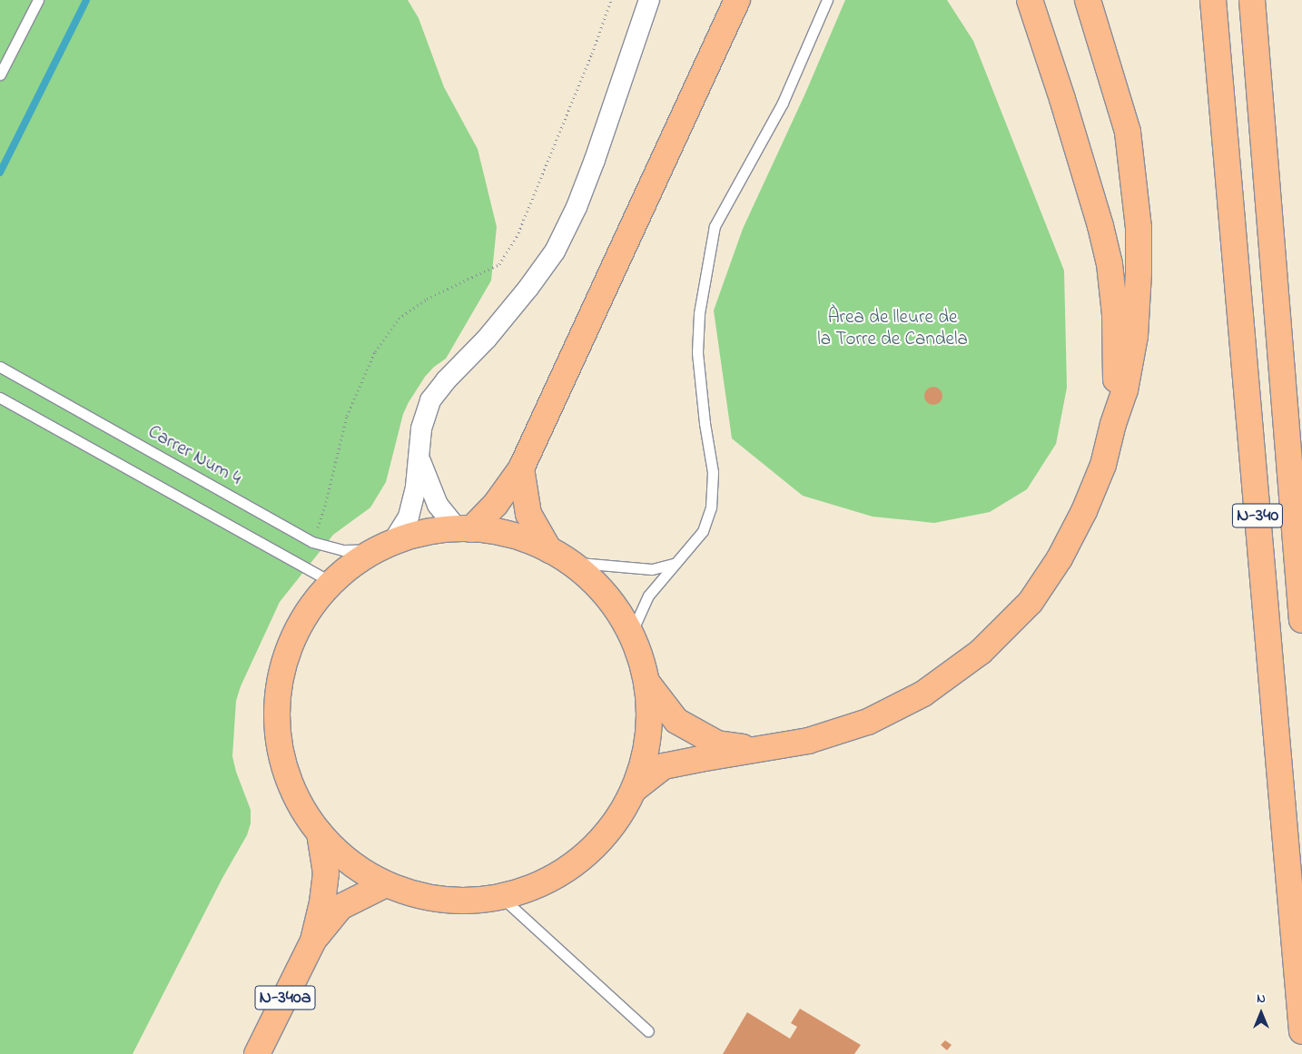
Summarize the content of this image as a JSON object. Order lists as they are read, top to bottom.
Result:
{
  "streets": {
    "main road": ["N-340", "N-340a"],
    "lane": ["Carrer Num 4"]
  },
  "parks": ["Àrea de lleure de la Torre de Candela"],
  "north": "top"
}
